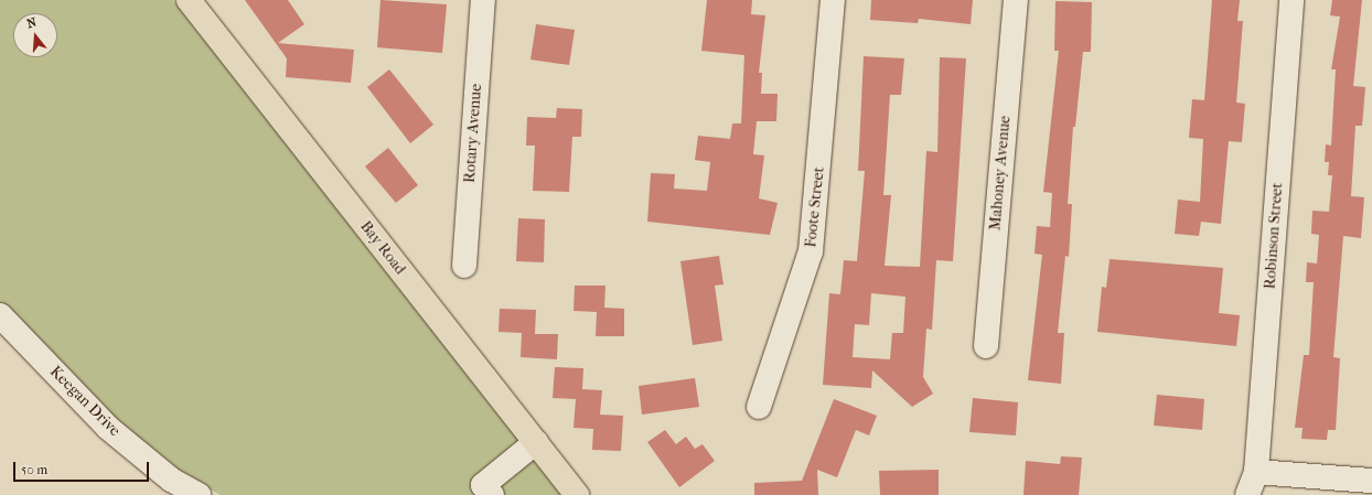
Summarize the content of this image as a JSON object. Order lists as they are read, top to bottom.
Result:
{
  "streets": {
    "main road": ["Bay Road"],
    "street": [
      "Rotary Avenue",
      "Mahoney Avenue",
      "Foote Street",
      "Robinson Street",
      "Keegan Drive"
    ]
  },
  "scale_bar": "50 m",
  "north": "top"
}
